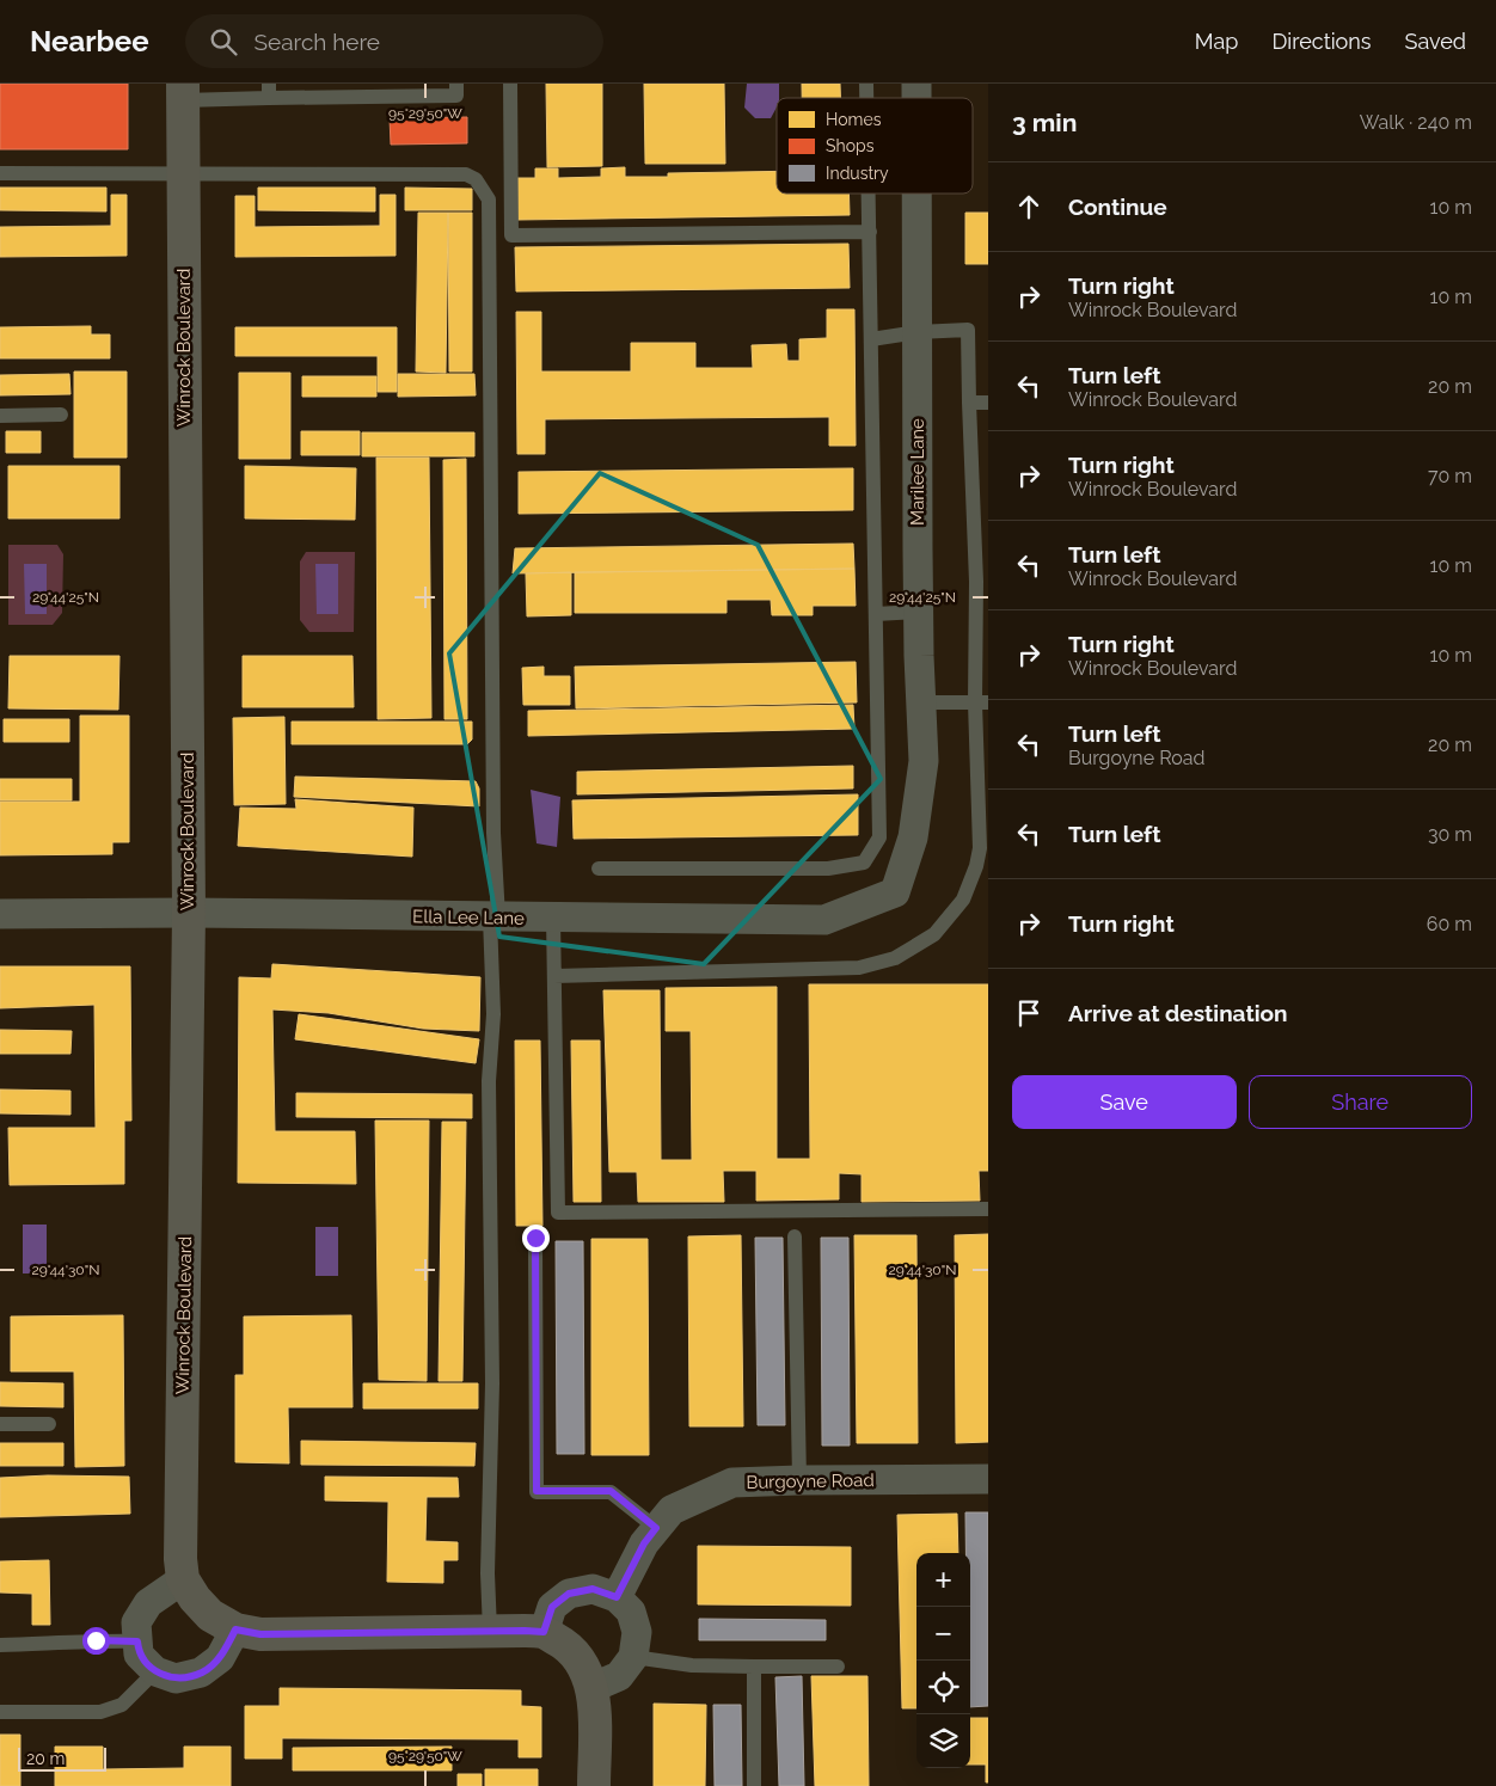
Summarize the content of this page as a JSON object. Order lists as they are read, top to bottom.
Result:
{
  "streets": {
    "street": [
      "Winrock Boulevard",
      "Marilee Lane",
      "Ella Lee Lane",
      "Burgoyne Road"
    ]
  },
  "crossings": [
    ["Winrock Boulevard", "Ella Lee Lane"],
    ["Marilee Lane", "Ella Lee Lane"]
  ],
  "legend": ["Homes", "Shops", "Industry"],
  "scale_bar": "20 m",
  "page": {
    "header": "Nearbee",
    "search": "Search here",
    "nav": ["Map", "Directions", "Saved"],
    "heading": ["3 min", "Walk · 240 m"],
    "list": [
      ["Continue", "10 m"],
      ["Turn right", "Winrock Boulevard", "10 m"],
      ["Turn left", "Winrock Boulevard", "20 m"],
      ["Turn right", "Winrock Boulevard", "70 m"],
      ["Turn left", "Winrock Boulevard", "10 m"],
      ["Turn right", "Winrock Boulevard", "10 m"],
      ["Turn left", "Burgoyne Road", "20 m"],
      ["Turn left", "30 m"],
      ["Turn right", "60 m"],
      "Arrive at destination"
    ],
    "buttons": ["Save", "Share"],
    "map_buttons": ["+", "−"],
    "scale": "20 m"
  },
  "coordinates": ["95°29'50\"W", "29°44'25\"N", "29°44'30\"N"]
}
